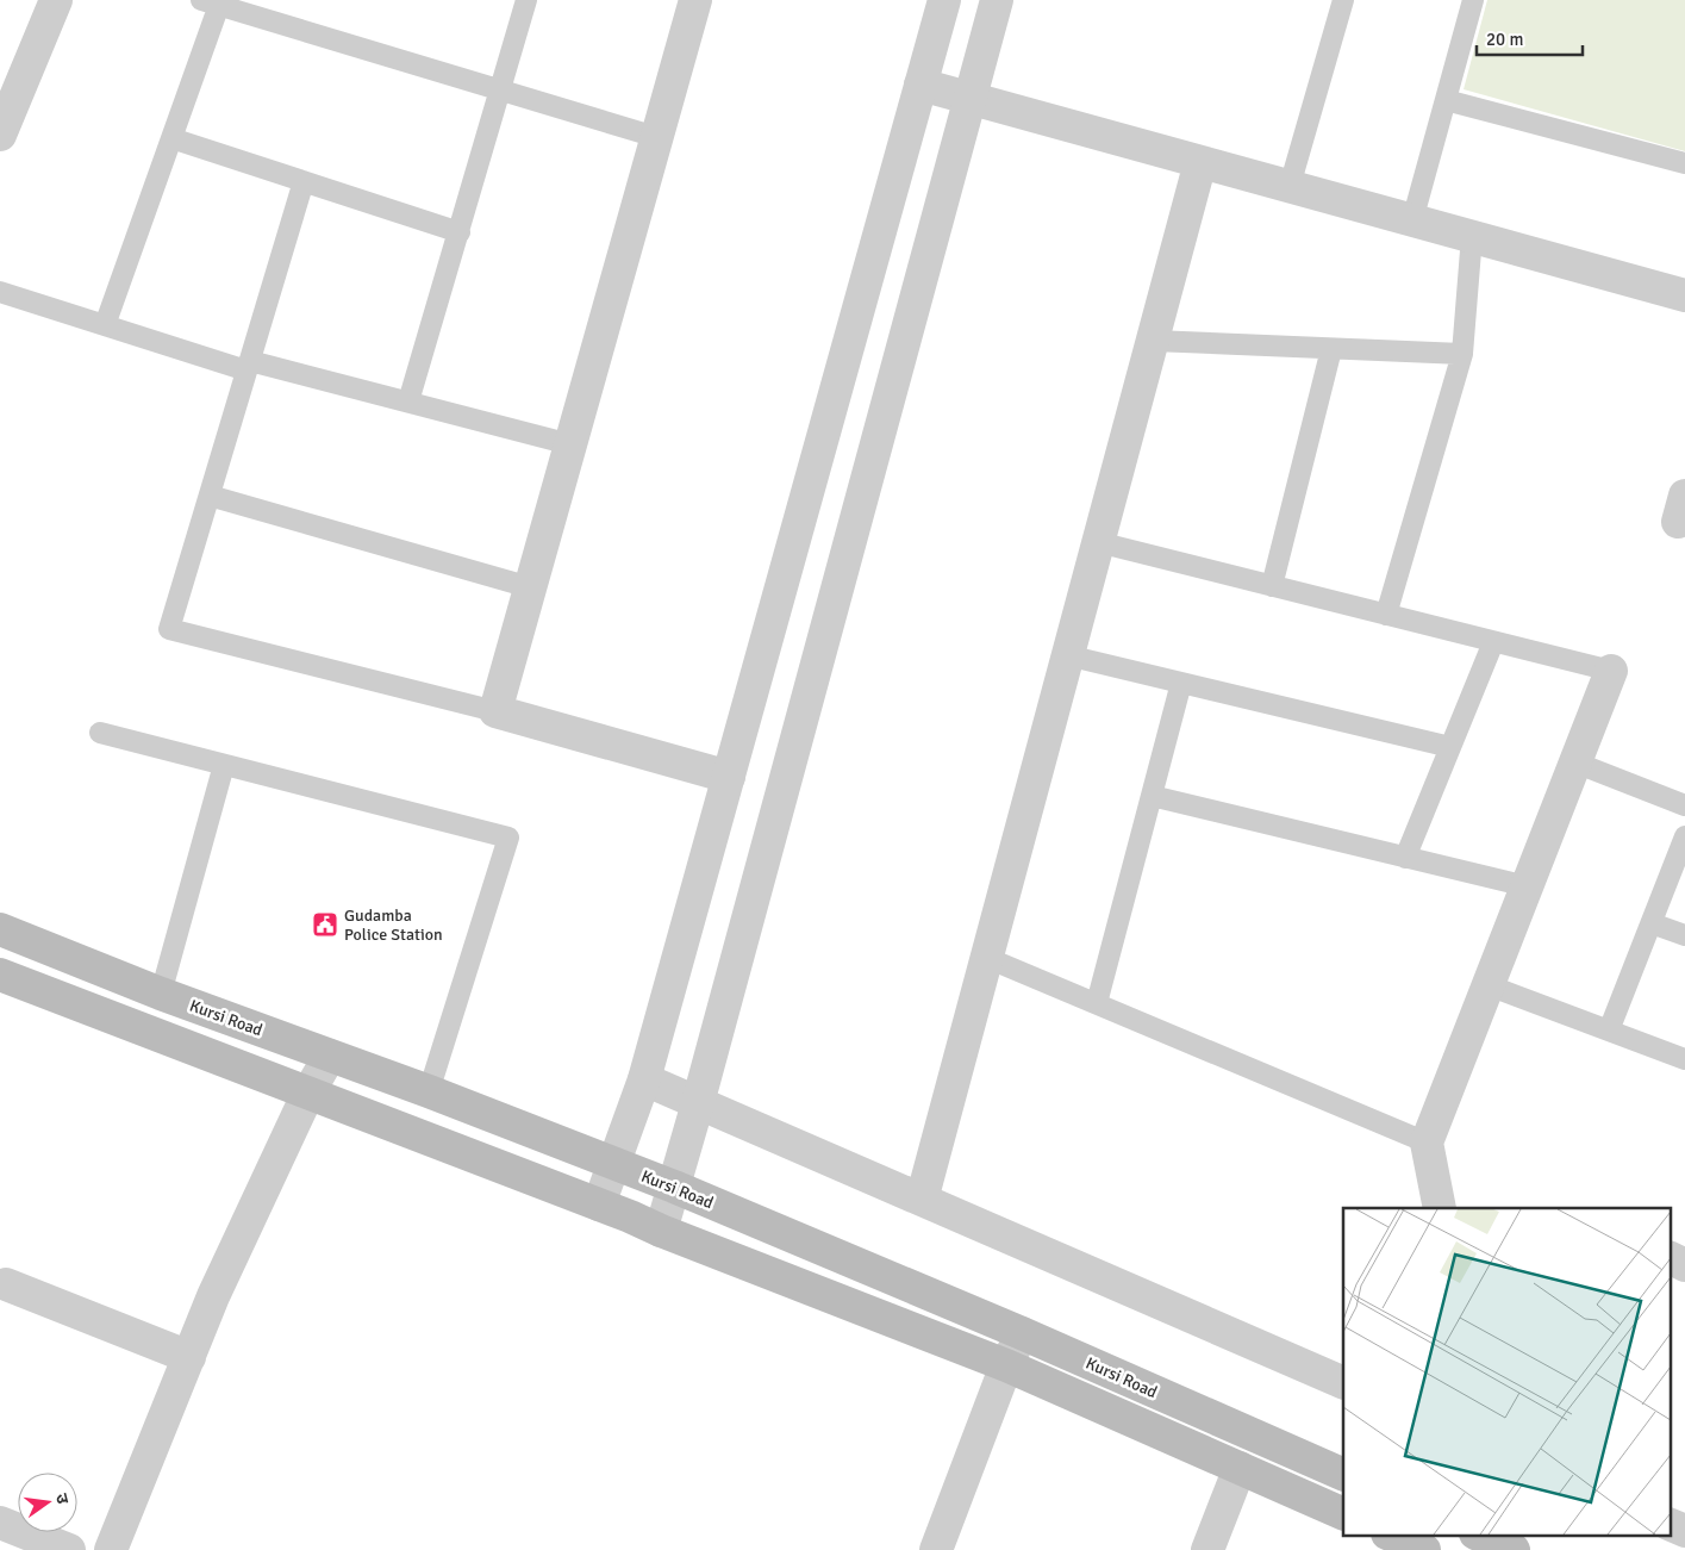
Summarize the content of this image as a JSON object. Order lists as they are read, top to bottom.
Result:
{
  "streets": {
    "main road": ["Kursi Road"]
  },
  "places": {
    "public building": ["Gudamba Police Station"]
  },
  "scale_bar": "20 m",
  "north": "right"
}
